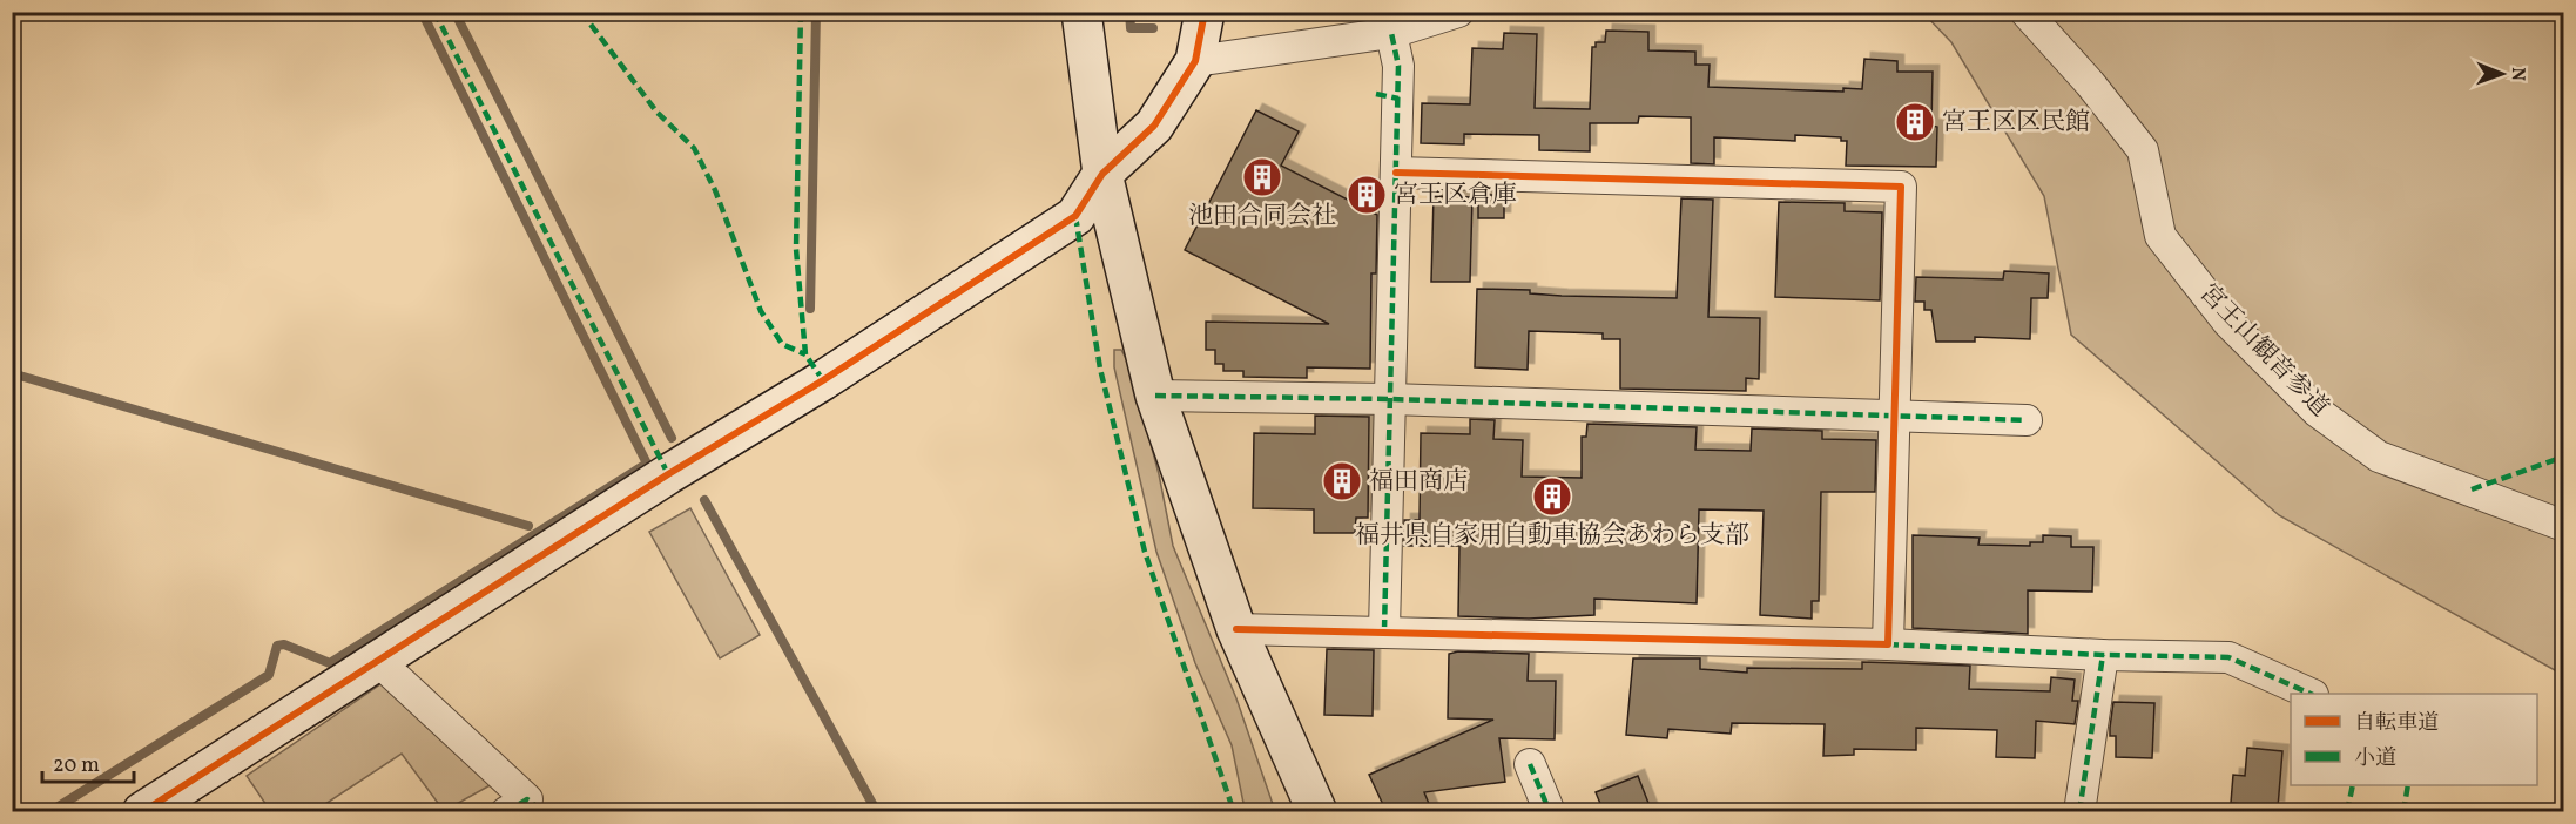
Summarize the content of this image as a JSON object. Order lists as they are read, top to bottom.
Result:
{
  "streets": {
    "street": ["宮王山観音参道"]
  },
  "places": {
    "building": [
      "宮王区区民館",
      "池田合同会社",
      "宮王区倉庫",
      "福田商店",
      "福井県自家用自動車協会あわら支部"
    ]
  },
  "legend": ["自転車道", "小道"],
  "scale_bar": "20 m",
  "north": "right"
}
